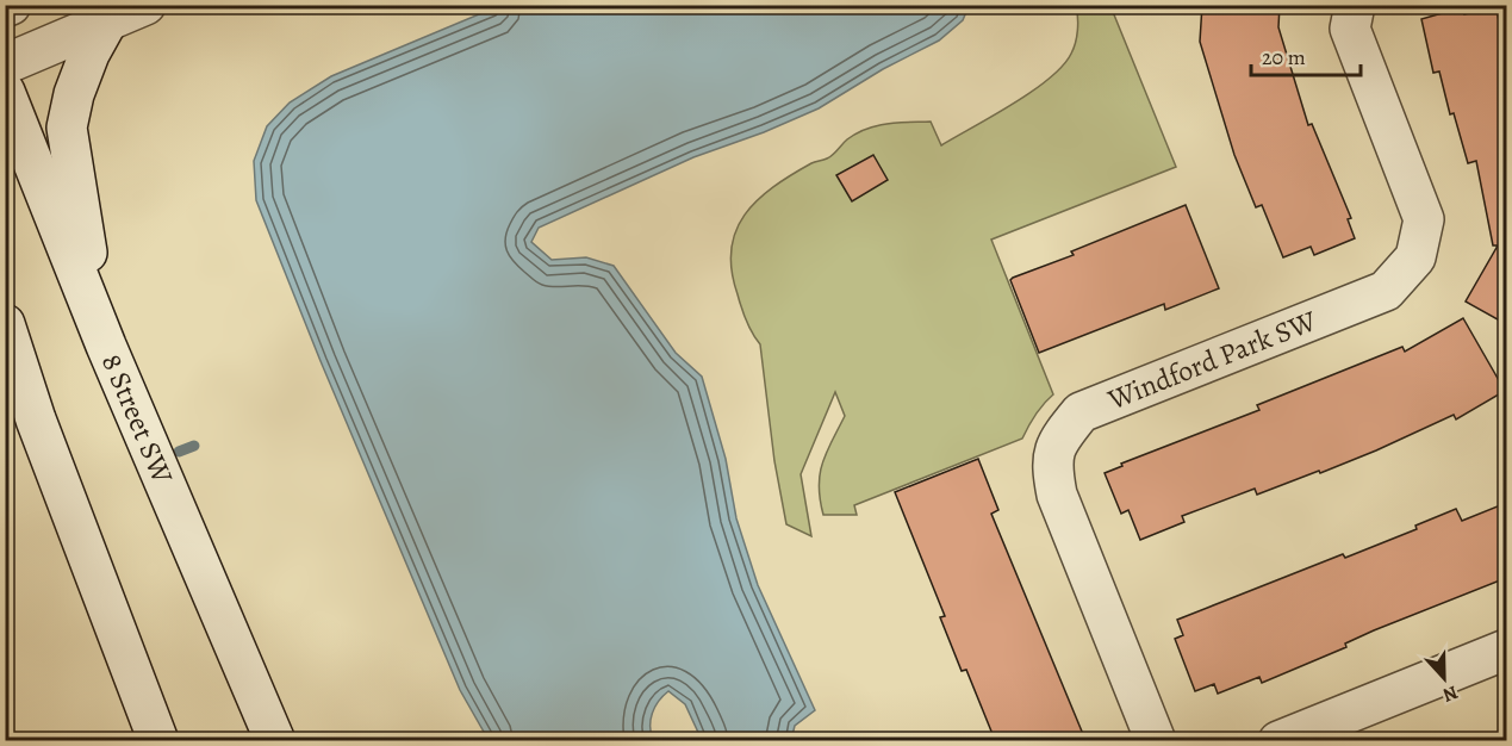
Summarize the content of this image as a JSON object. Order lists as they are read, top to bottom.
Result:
{
  "streets": {
    "main road": ["Windford Park SW", "8 Street SW"]
  },
  "scale_bar": "20 m",
  "north": "bottom"
}
